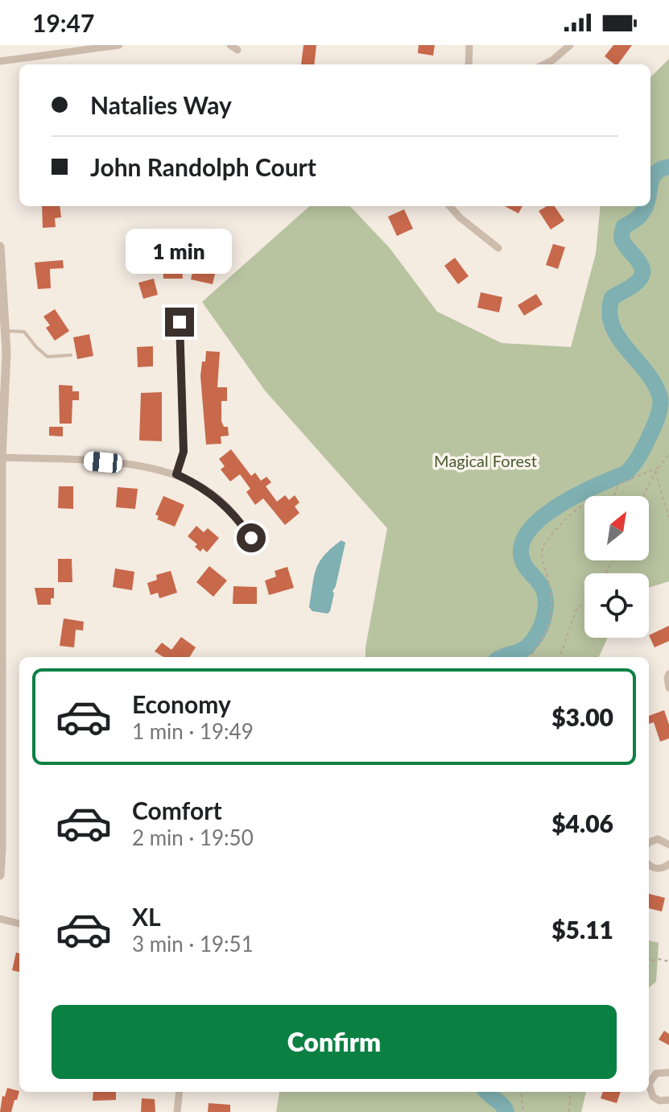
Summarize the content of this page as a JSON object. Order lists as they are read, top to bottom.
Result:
{
  "parks": ["Magical Forest"],
  "north": "top right",
  "page": {
    "status": "19:47",
    "banner": ["Natalies Way", "John Randolph Court"],
    "bubble": "1 min",
    "list": [
      {
        "name": "Economy",
        "note": "1 min · 19:49",
        "value": "$3.00"
      },
      {
        "name": "Comfort",
        "note": "2 min · 19:50",
        "value": "$4.06"
      },
      {
        "name": "XL",
        "note": "3 min · 19:51",
        "value": "$5.11"
      }
    ],
    "buttons": "Confirm"
  }
}
